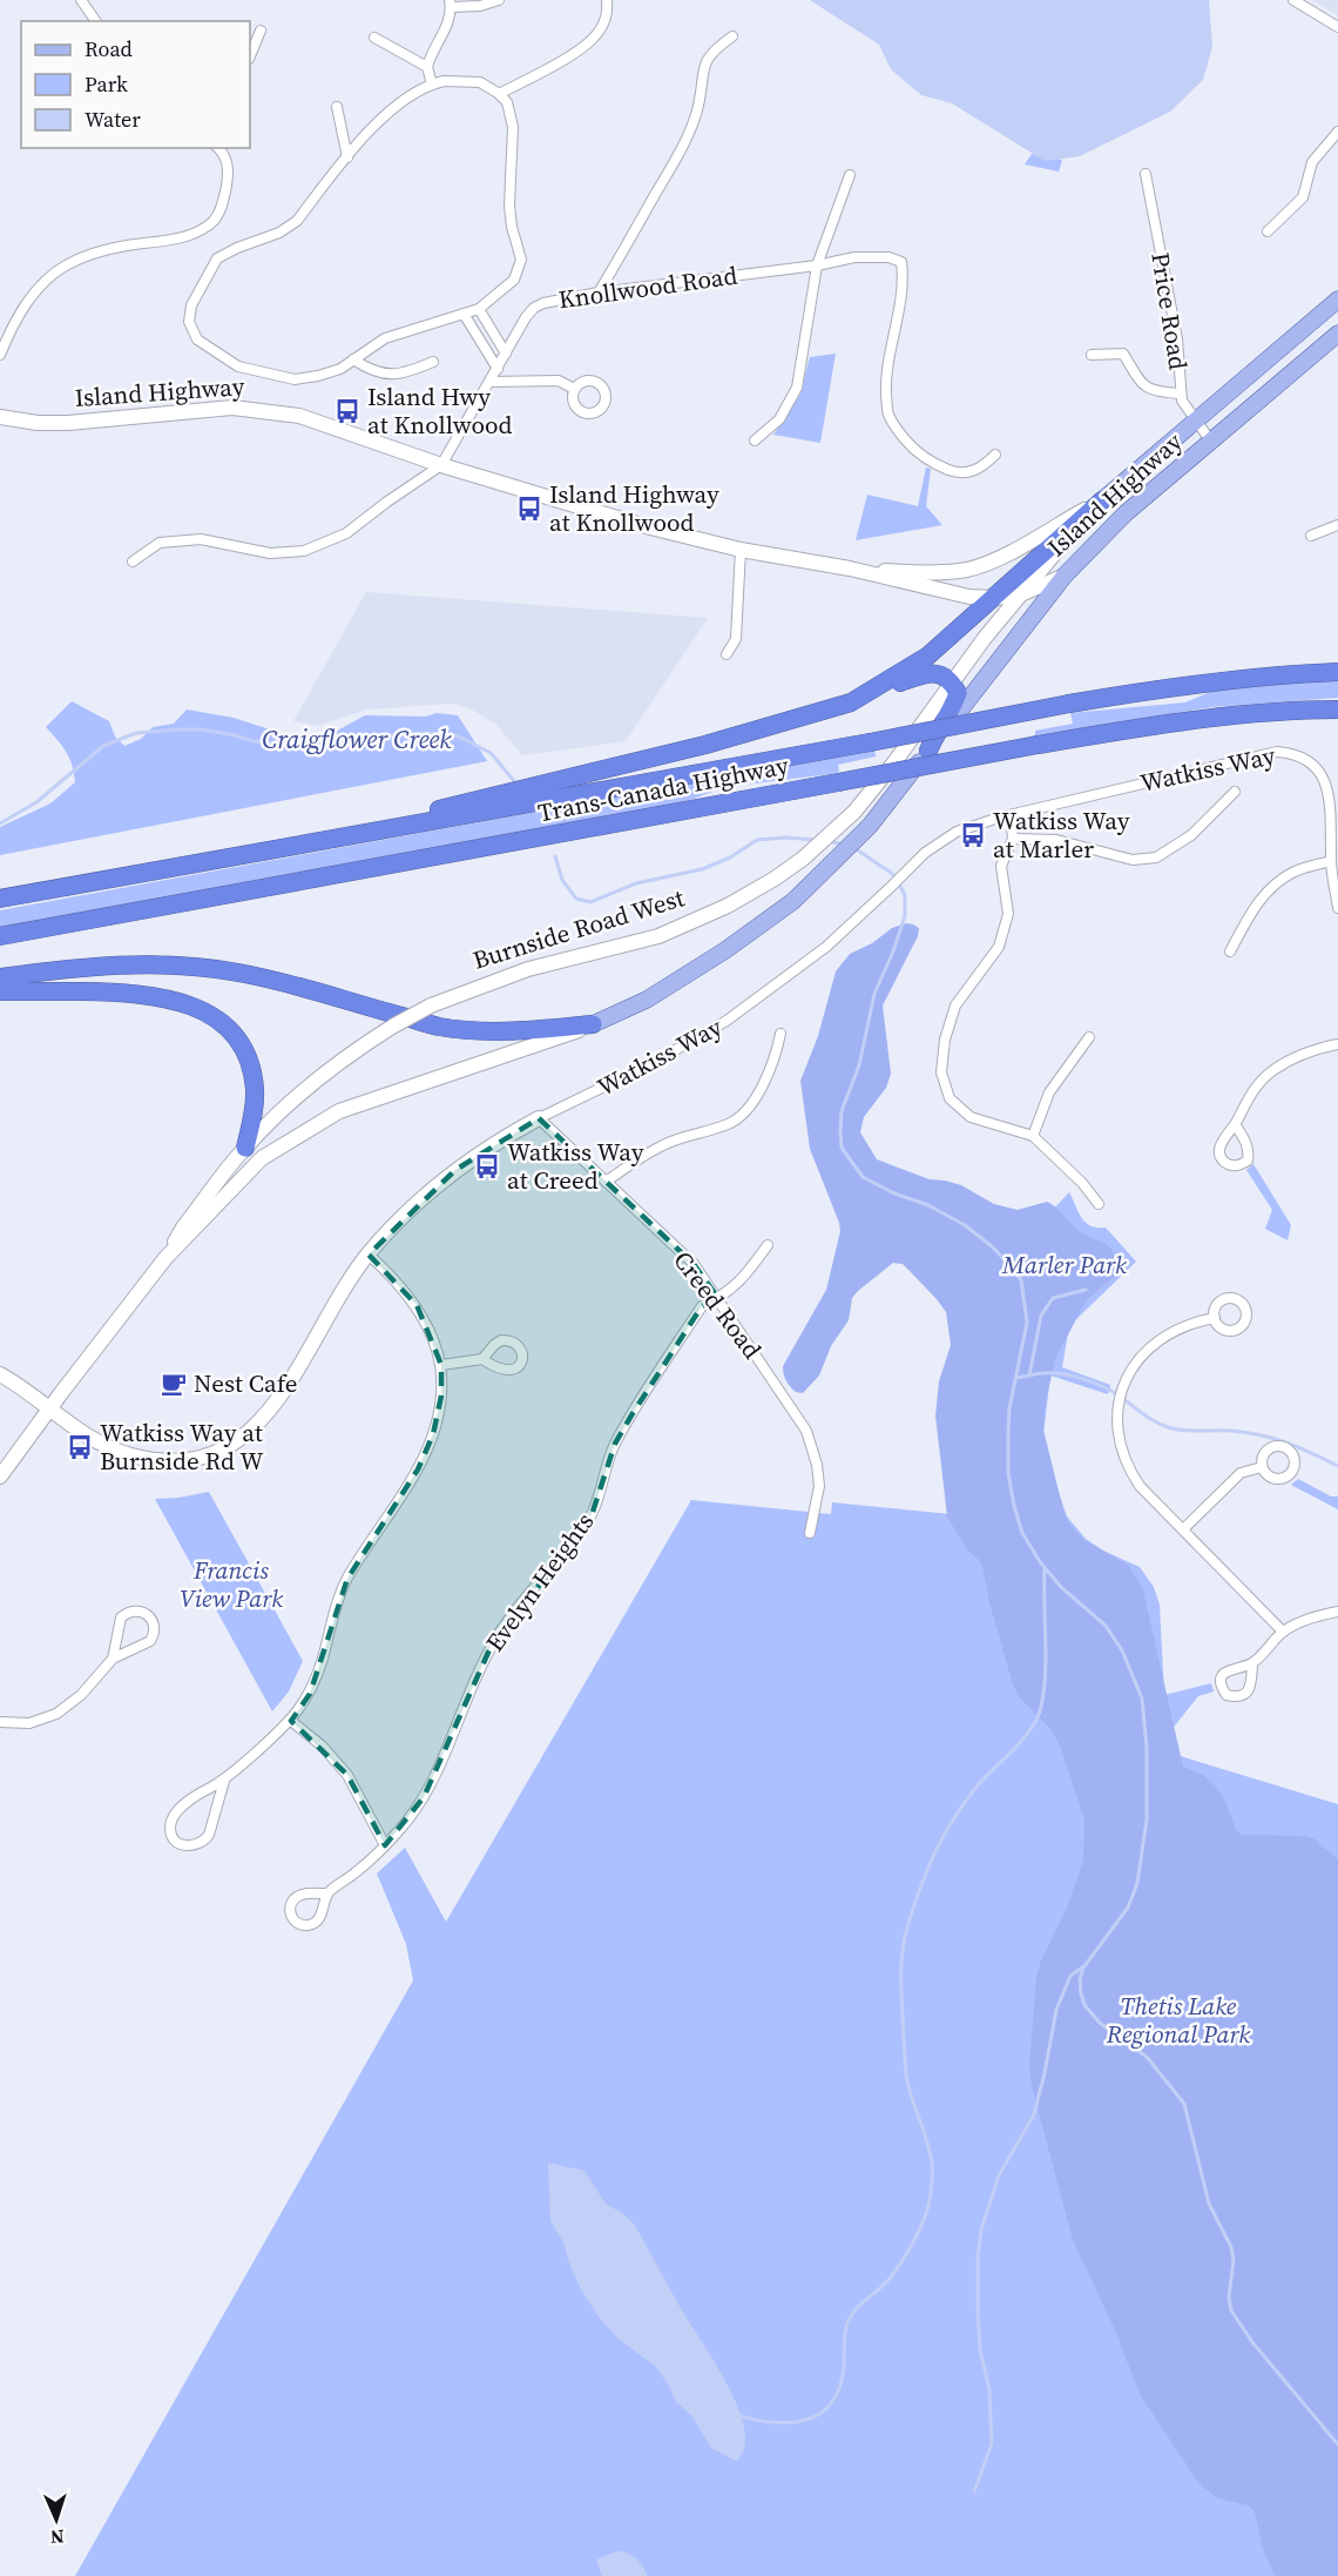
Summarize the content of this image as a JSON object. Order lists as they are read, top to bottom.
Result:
{
  "streets": {
    "highway": ["Trans-Canada Highway"],
    "main road": ["Island Highway", "Burnside Road West"],
    "street": [
      "Knollwood Road",
      "Price Road",
      "Watkiss Way",
      "Creed Road",
      "Evelyn Heights"
    ]
  },
  "crossings": [
    ["Knollwood Road", "Island Highway"],
    ["Price Road", "Island Highway"],
    ["Island Highway", "Burnside Road West"],
    ["Watkiss Way", "Burnside Road West"],
    ["Watkiss Way", "Creed Road"],
    ["Creed Road", "Evelyn Heights"]
  ],
  "water": ["Craigflower Creek"],
  "parks": ["Marler Park", "Francis View Park", "Thetis Lake Regional Park"],
  "places": {
    "bus stop": [
      "Island Hwy at Knollwood",
      "Island Highway at Knollwood",
      "Watkiss Way at Marler",
      "Watkiss Way at Creed",
      "Watkiss Way at Burnside Rd W"
    ],
    "cafe": ["Nest Cafe"]
  },
  "legend": ["Road", "Park", "Water"],
  "north": "bottom"
}
